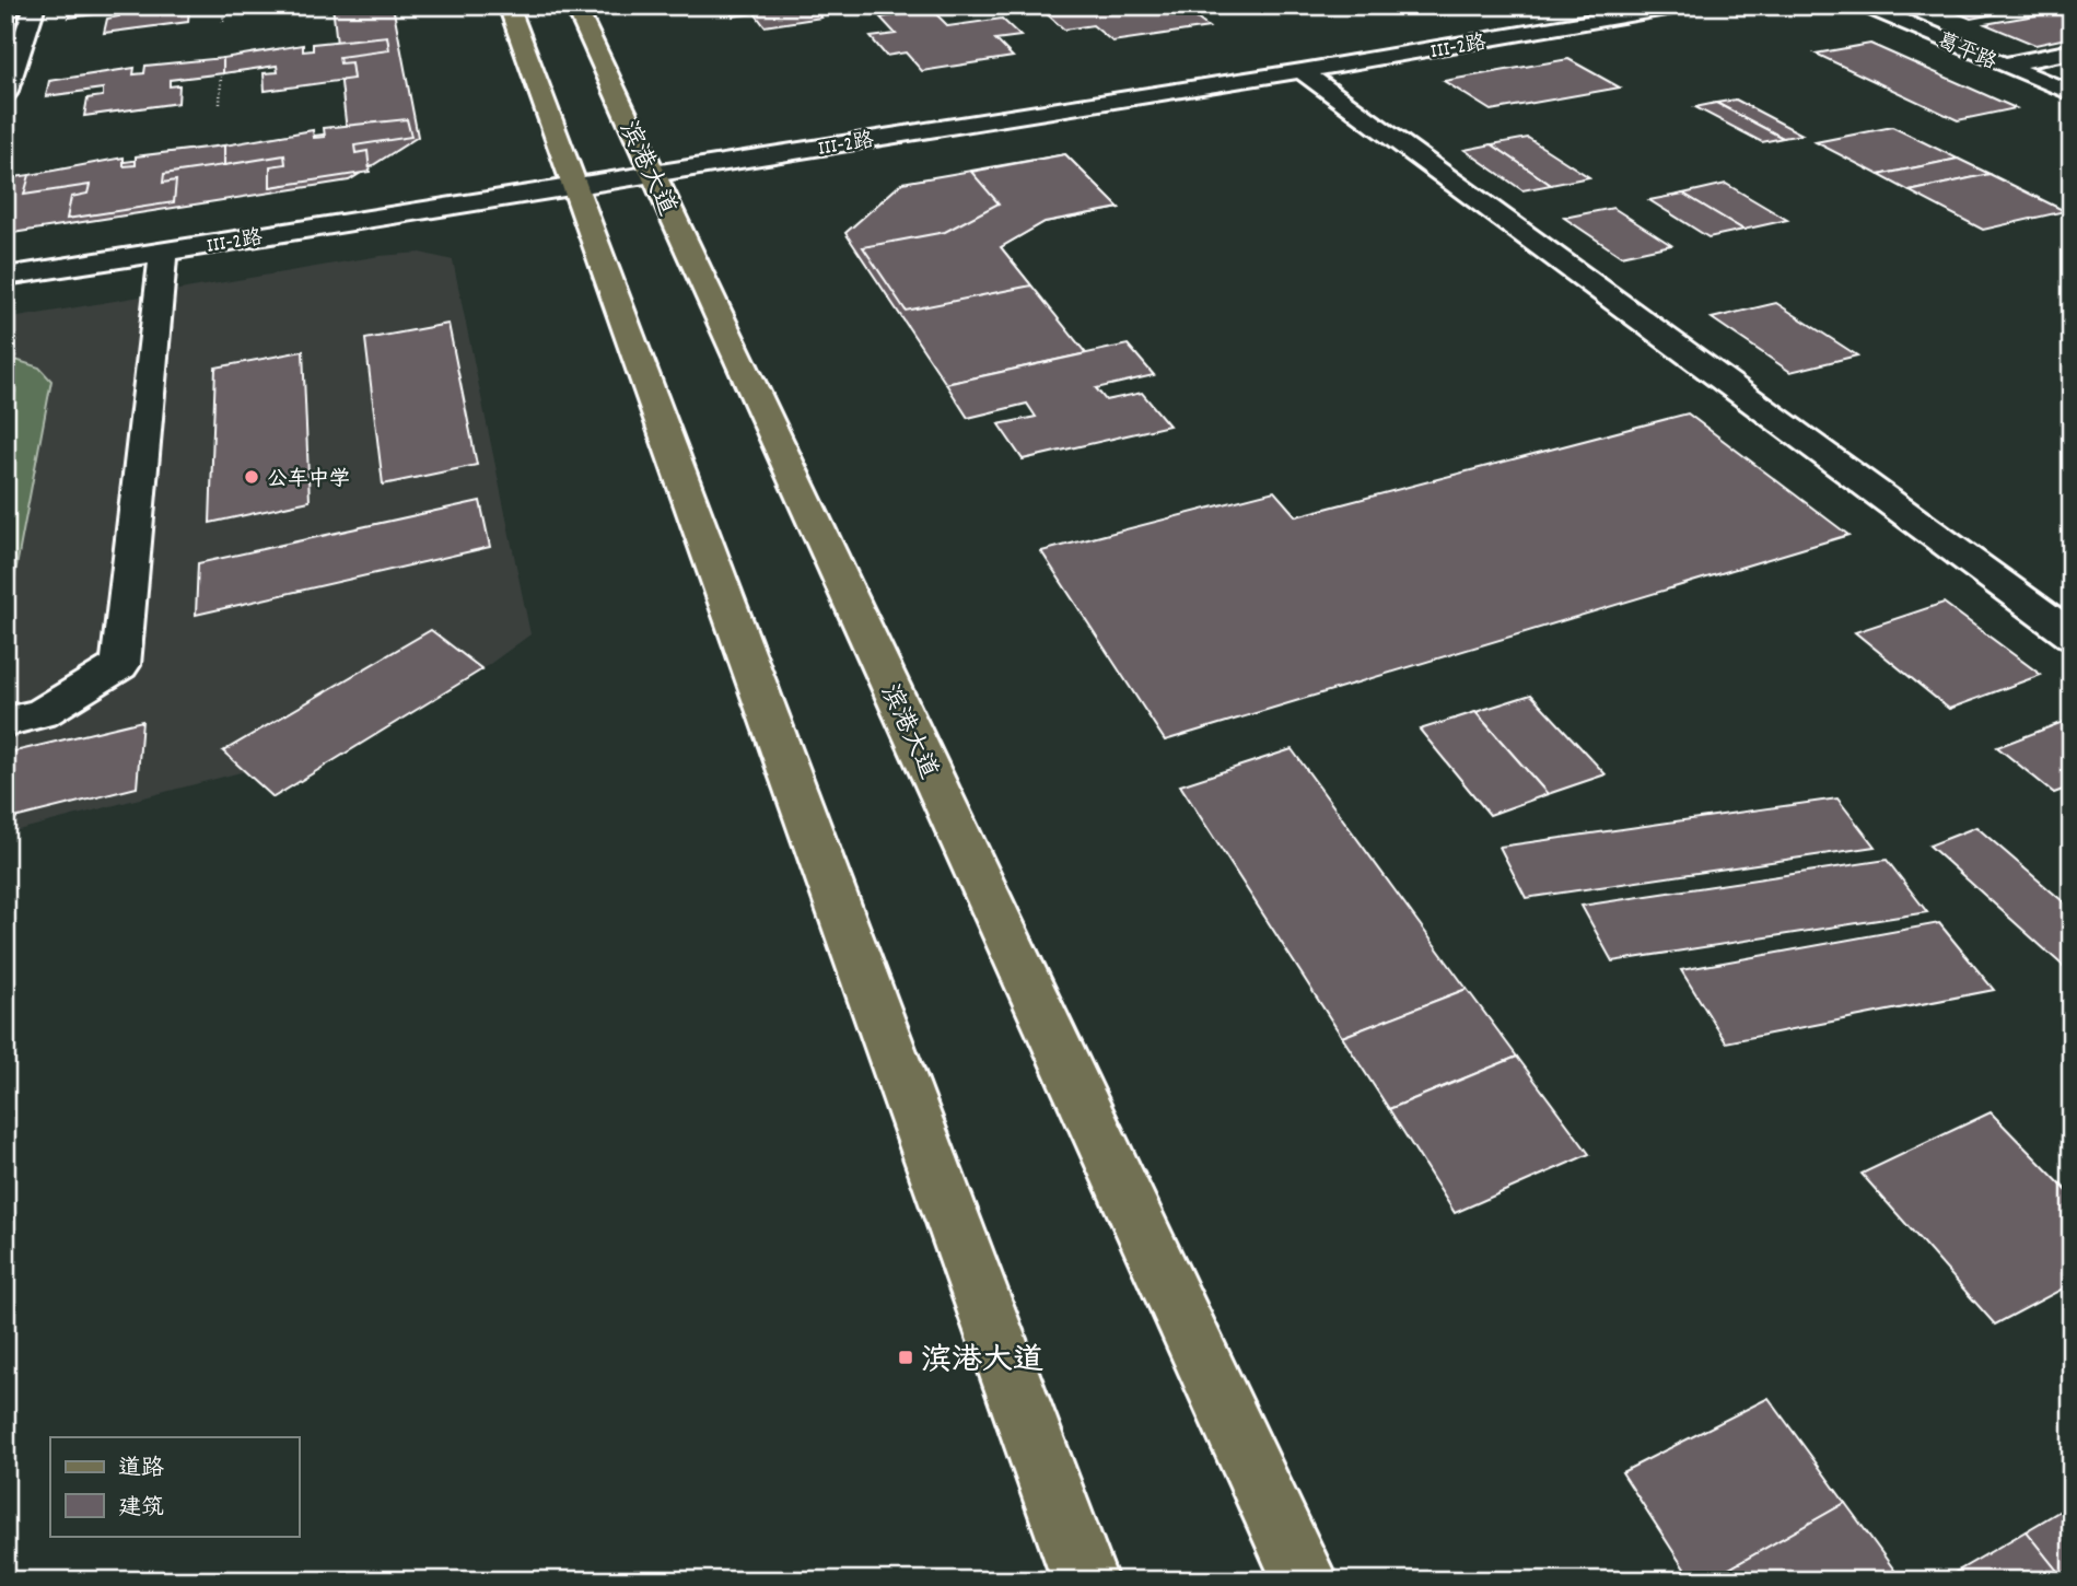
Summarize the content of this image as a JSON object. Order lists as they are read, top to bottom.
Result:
{
  "streets": {
    "main road": ["滨港大道"],
    "street": ["III-2路", "葛平路"]
  },
  "crossings": [
    ["III-2路", "滨港大道"]
  ],
  "places": {
    "other": ["公车中学"],
    "transit": ["滨港大道"]
  },
  "legend": ["道路", "建筑"]
}
